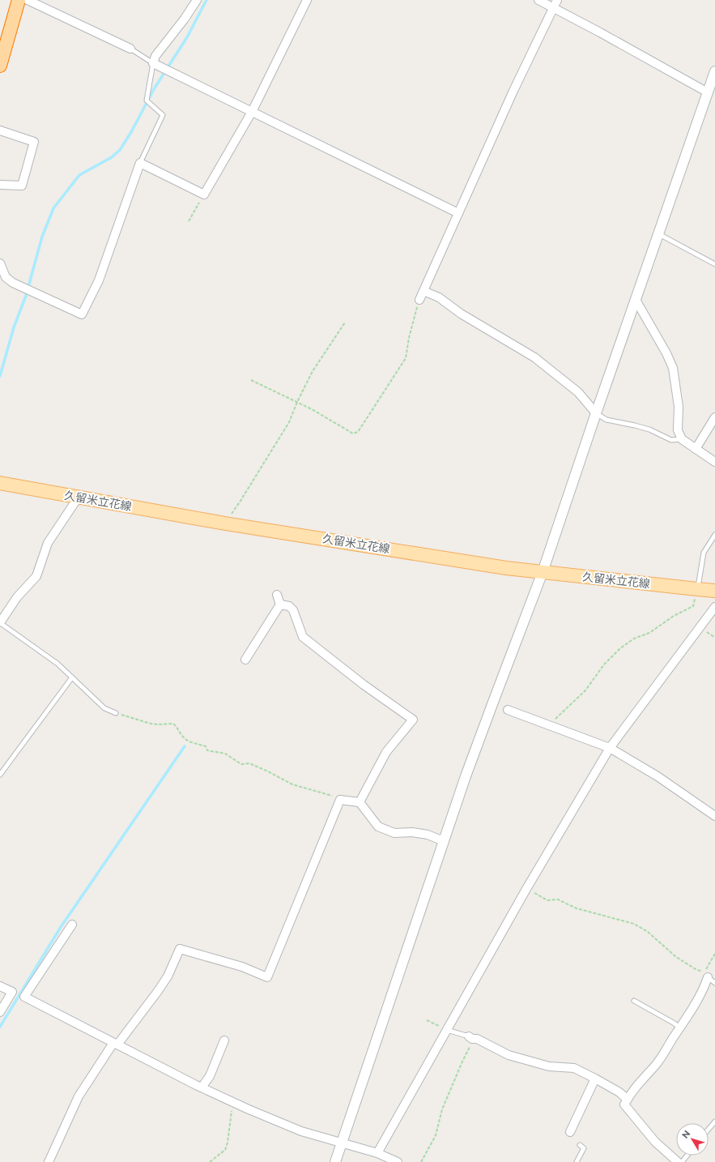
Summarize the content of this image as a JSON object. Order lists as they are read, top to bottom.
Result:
{
  "streets": {
    "main road": ["久留米立花線"]
  },
  "north": "top left"
}
